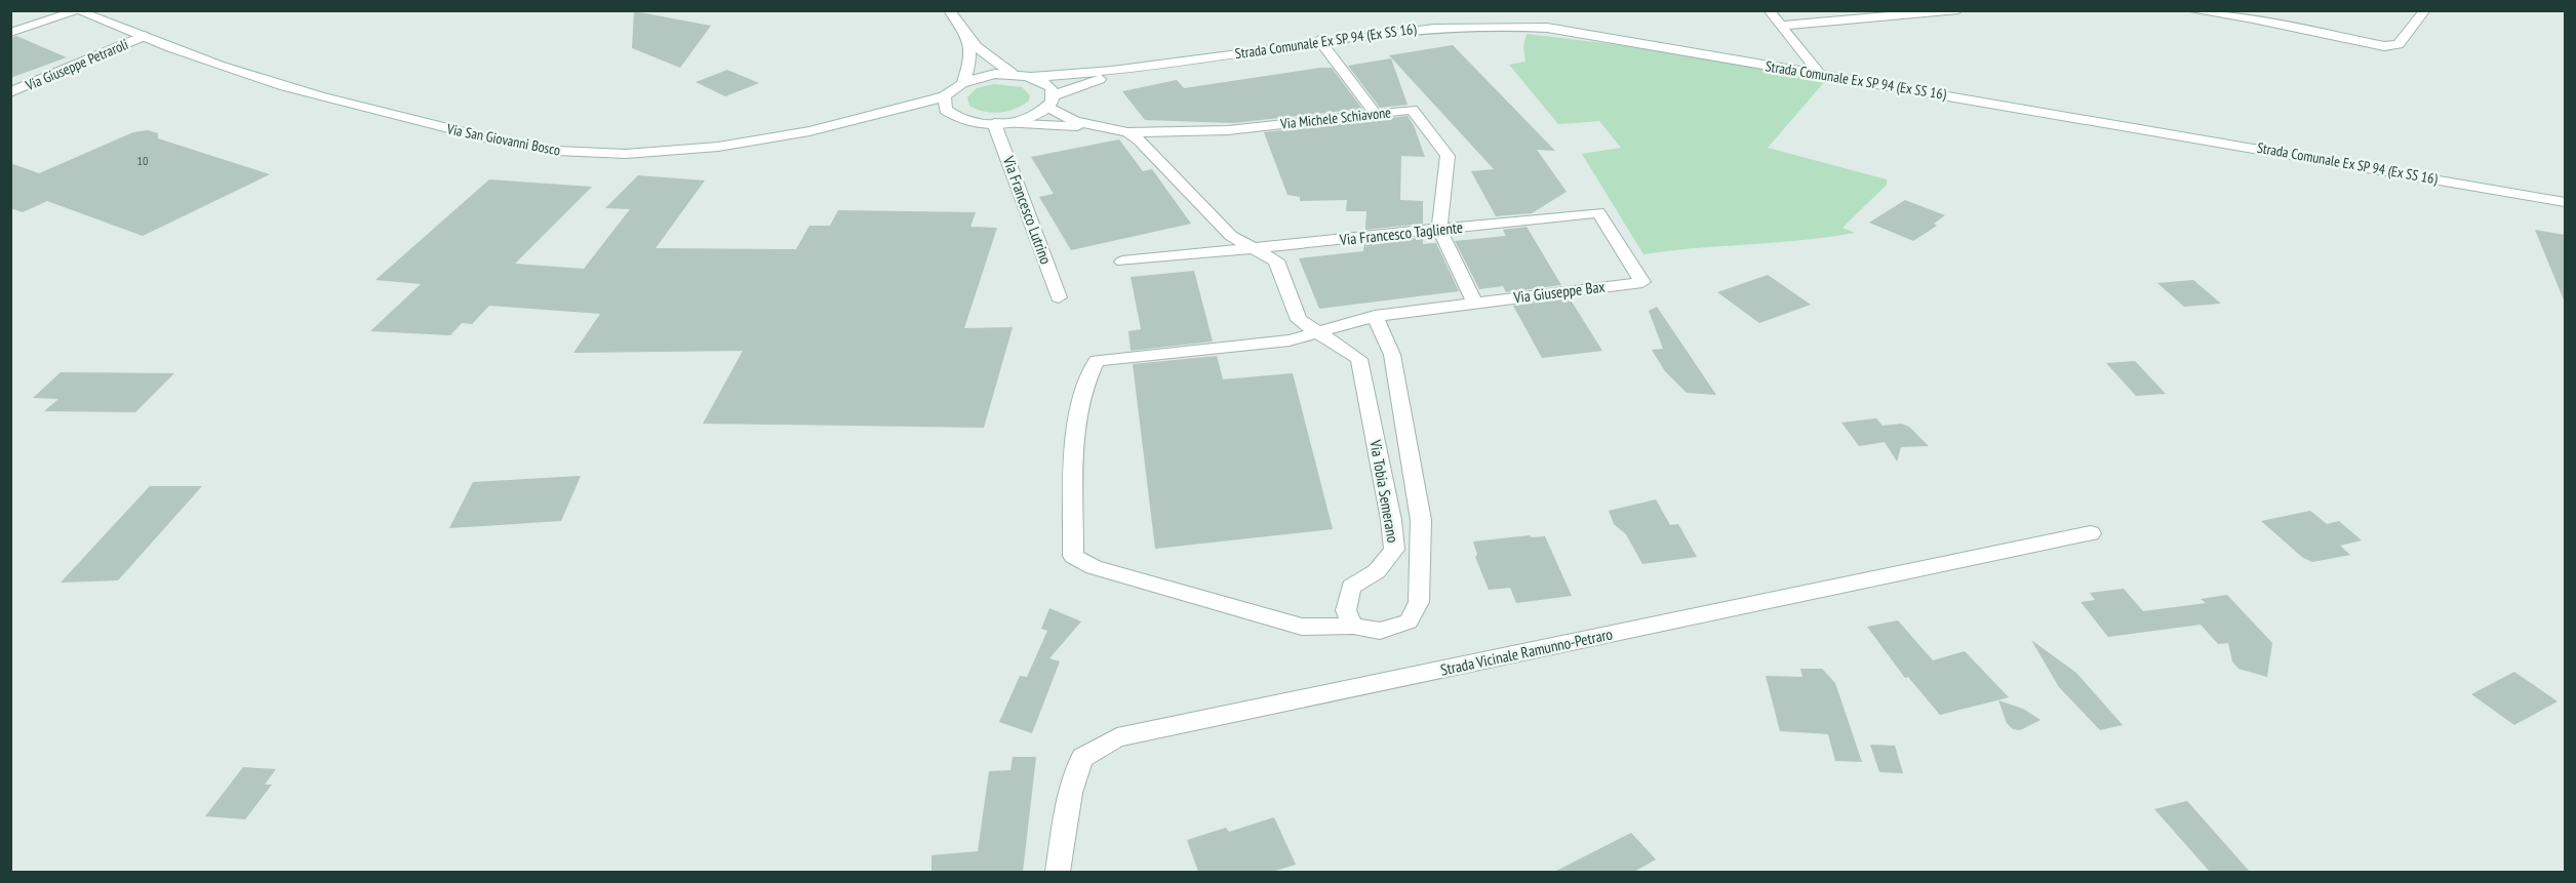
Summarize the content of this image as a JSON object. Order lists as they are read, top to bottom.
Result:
{
  "streets": {
    "street": [
      "Strada Comunale Ex SP 94 (Ex SS 16)",
      "Via Giuseppe Petraroli",
      "Via Michele Schiavone",
      "Via San Giovanni Bosco",
      "Via Francesco Lutrino",
      "Via Francesco Tagliente",
      "Via Giuseppe Bax",
      "Via Tobia Semerano",
      "Strada Vicinale Ramunno-Petraro"
    ]
  },
  "crossings": [
    ["Strada Comunale Ex SP 94 (Ex SS 16)", "Via San Giovanni Bosco"],
    ["Strada Comunale Ex SP 94 (Ex SS 16)", "Via Tobia Semerano"],
    ["Via Giuseppe Petraroli", "Via San Giovanni Bosco"],
    ["Via Michele Schiavone", "Via Francesco Tagliente"],
    ["Via Michele Schiavone", "Via Tobia Semerano"],
    ["Via Francesco Lutrino", "Via Tobia Semerano"],
    ["Via Francesco Tagliente", "Via Giuseppe Bax"],
    ["Via Francesco Tagliente", "Via Tobia Semerano"],
    ["Via Giuseppe Bax", "Via Tobia Semerano"]
  ],
  "house_numbers": ["10"]
}
